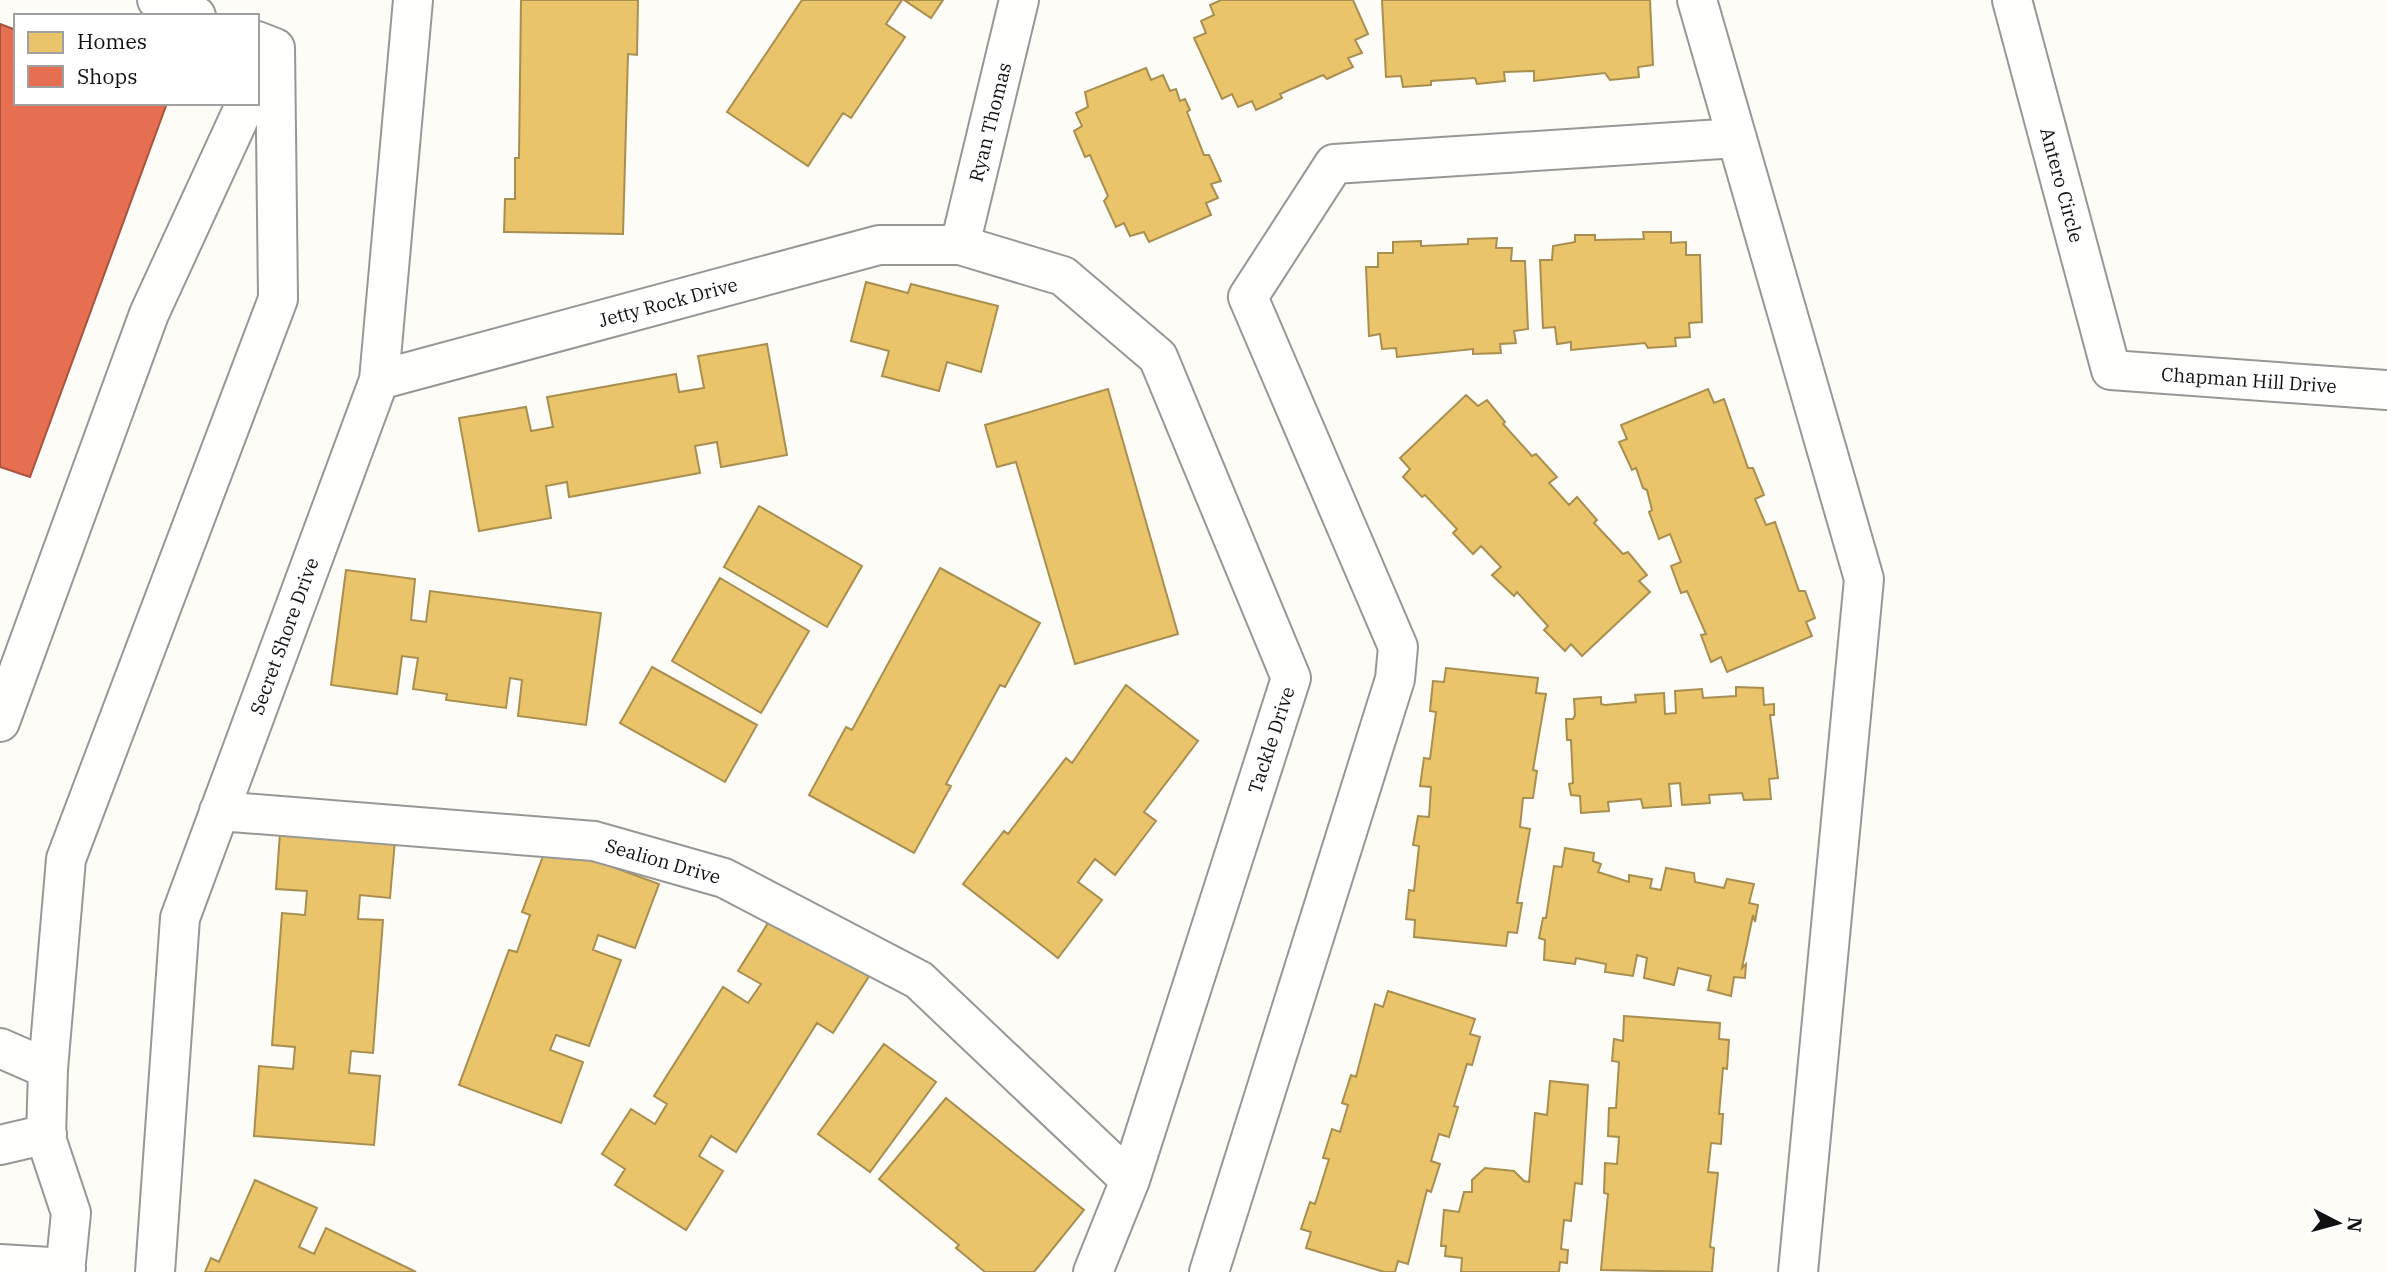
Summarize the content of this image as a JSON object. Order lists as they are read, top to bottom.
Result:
{
  "streets": {
    "street": [
      "Ryan Thomas",
      "Antero Circle",
      "Jetty Rock Drive",
      "Chapman Hill Drive",
      "Secret Shore Drive",
      "Tackle Drive",
      "Sealion Drive"
    ]
  },
  "crossings": [
    ["Ryan Thomas", "Jetty Rock Drive"],
    ["Ryan Thomas", "Tackle Drive"],
    ["Antero Circle", "Chapman Hill Drive"],
    ["Jetty Rock Drive", "Secret Shore Drive"],
    ["Jetty Rock Drive", "Tackle Drive"],
    ["Secret Shore Drive", "Sealion Drive"],
    ["Tackle Drive", "Sealion Drive"]
  ],
  "legend": ["Homes", "Shops"],
  "north": "right"
}
